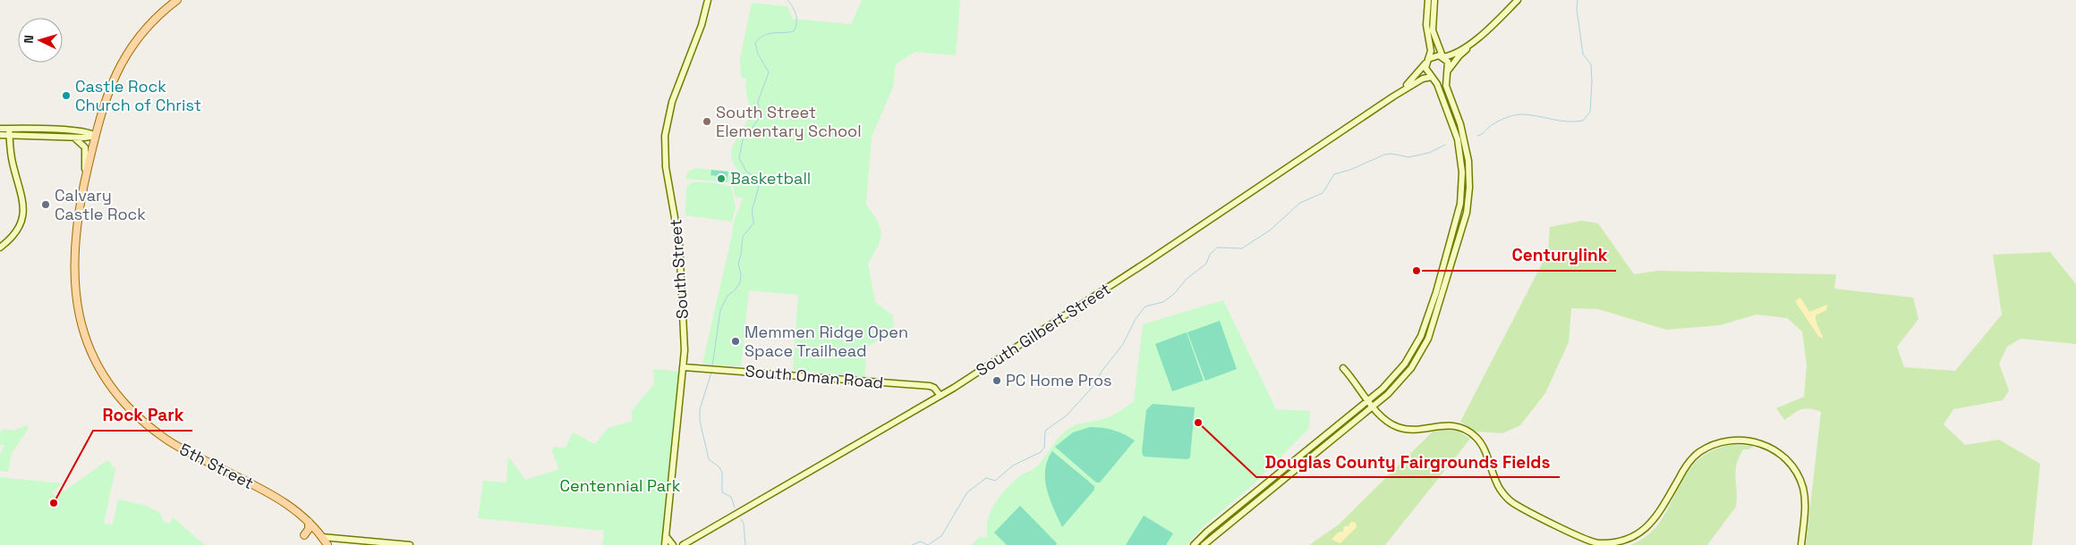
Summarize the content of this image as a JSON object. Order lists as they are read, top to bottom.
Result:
{
  "streets": {
    "main road": ["5th Street"],
    "street": ["South Street", "South Gilbert Street", "South Oman Road"]
  },
  "crossings": [
    ["South Street", "South Oman Road"],
    ["South Gilbert Street", "South Oman Road"]
  ],
  "parks": ["Centennial Park"],
  "places": [
    "Castle Rock Church of Christ",
    "South Street Elementary School",
    "Basketball",
    "Calvary Castle Rock",
    "Centurylink",
    "Memmen Ridge Open Space Trailhead",
    "PC Home Pros",
    "Douglas County Fairgrounds Fields",
    "Rock Park"
  ],
  "north": "left"
}
